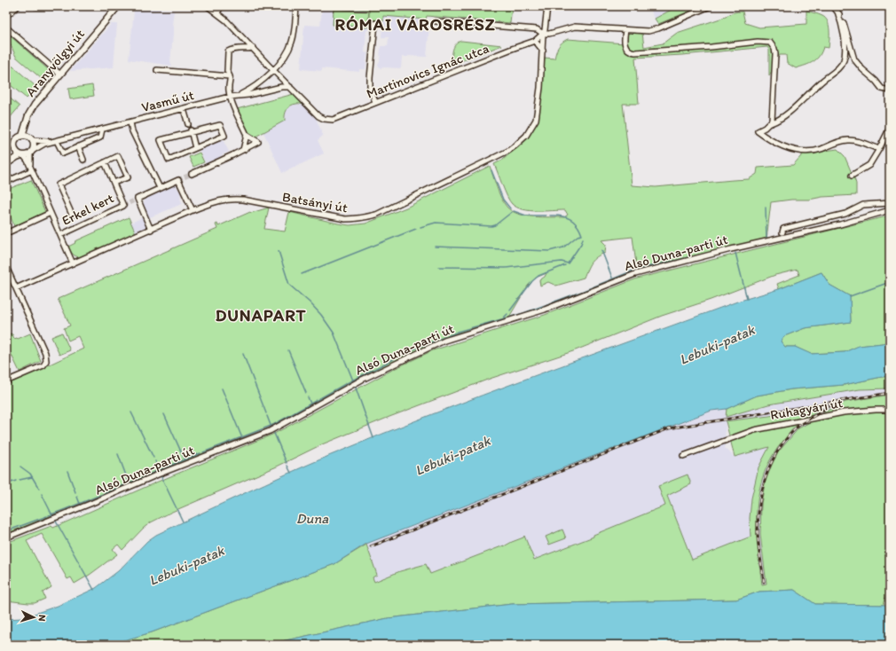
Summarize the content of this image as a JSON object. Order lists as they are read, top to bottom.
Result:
{
  "streets": {
    "street": [
      "Aranyvölgyi út",
      "Martinovics Ignác utca",
      "Vasmű út",
      "Batsányi út",
      "Erkel kert",
      "Alsó Duna-parti út",
      "Ruhagyári út"
    ]
  },
  "crossings": [
    ["Aranyvölgyi út", "Vasmű út"],
    ["Aranyvölgyi út", "Erkel kert"],
    ["Martinovics Ignác utca", "Vasmű út"],
    ["Martinovics Ignác utca", "Batsányi út"],
    ["Vasmű út", "Erkel kert"],
    ["Batsányi út", "Erkel kert"]
  ],
  "districts": ["RÓMAI VÁROSRÉSZ", "DUNAPART"],
  "water": ["Lebuki-patak", "Duna"],
  "north": "right"
}
